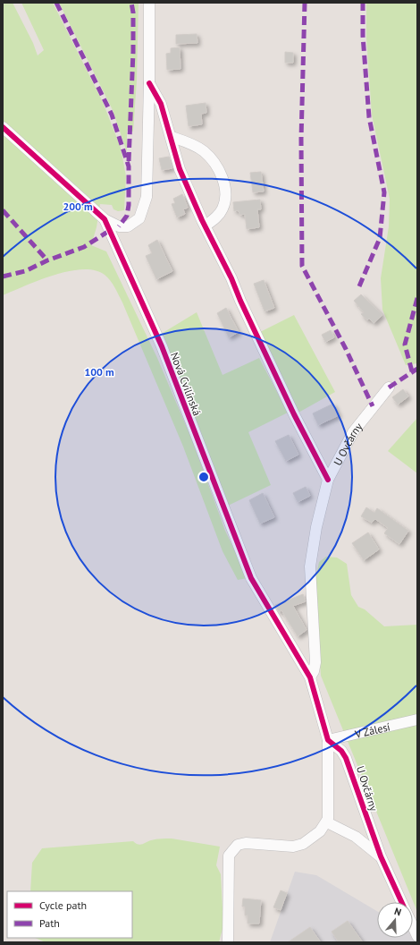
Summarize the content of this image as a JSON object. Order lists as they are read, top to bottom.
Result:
{
  "streets": {
    "street": ["Nová Cvilínská", "U Ovčárny", "V Zálesí"]
  },
  "crossings": [
    ["Nová Cvilínská", "U Ovčárny"],
    ["U Ovčárny", "V Zálesí"]
  ],
  "legend": ["Cycle path", "Path"],
  "north": "top",
  "rings": ["200 m", "100 m"]
}
